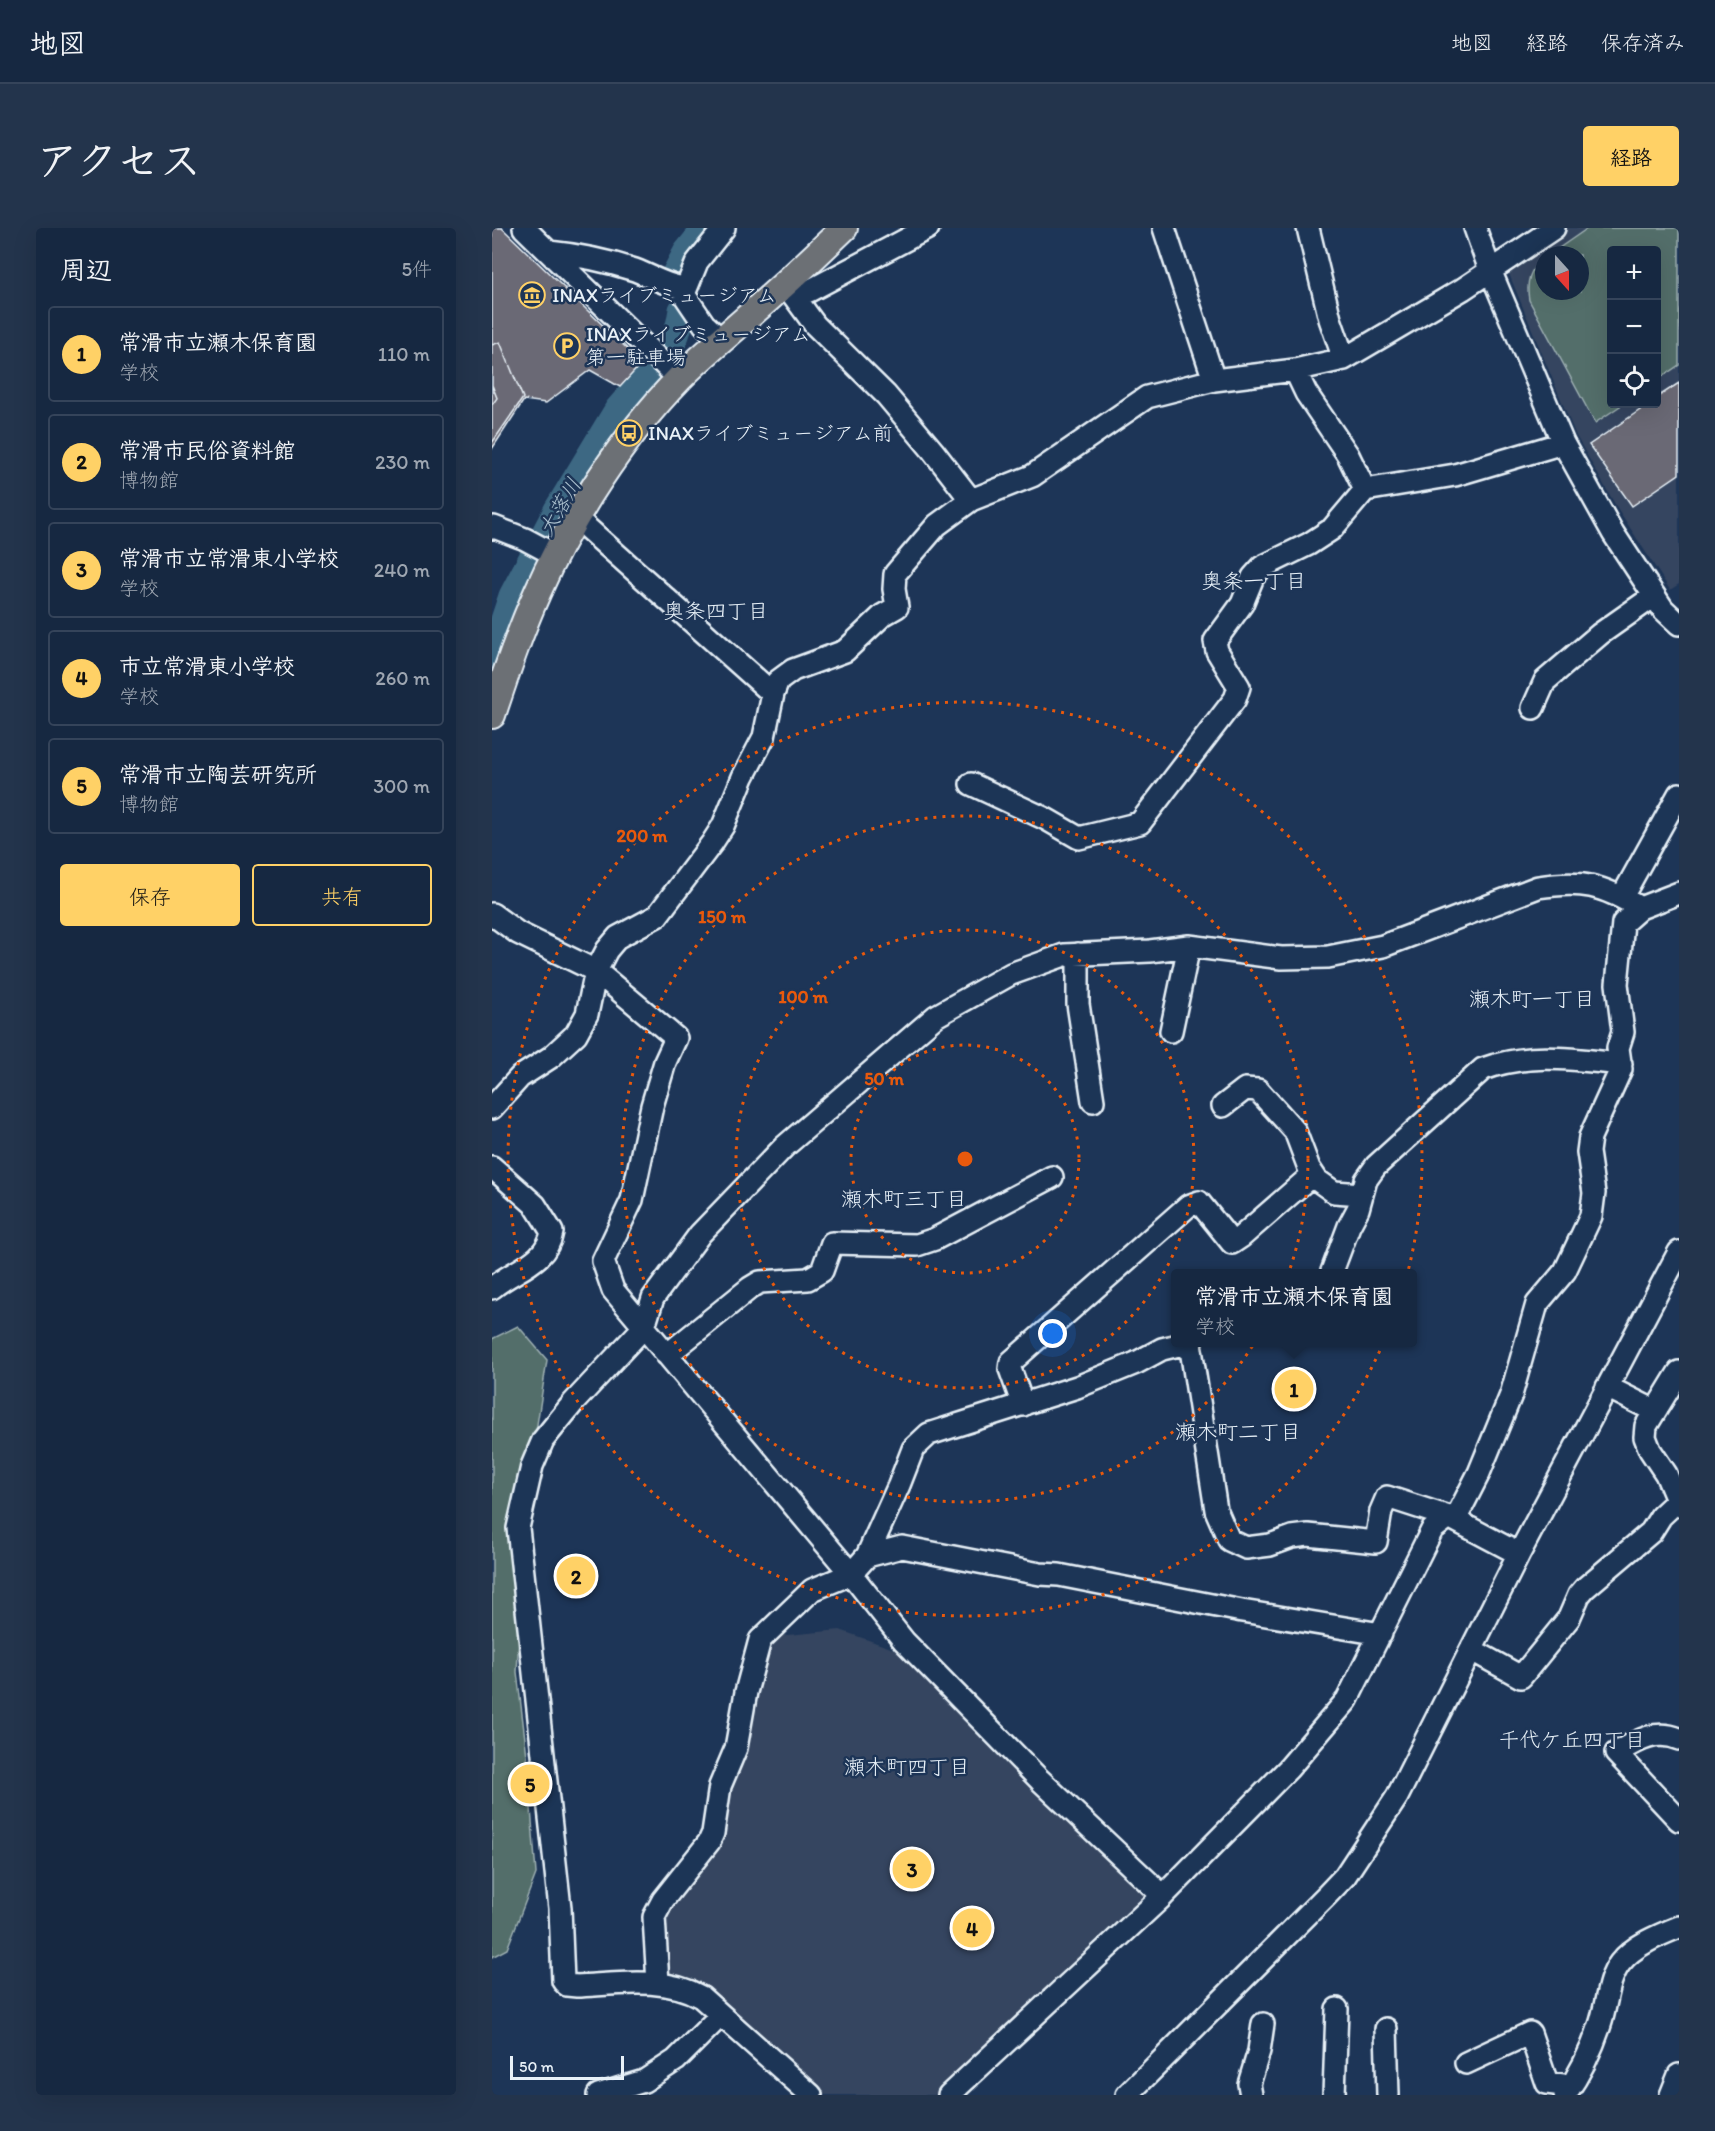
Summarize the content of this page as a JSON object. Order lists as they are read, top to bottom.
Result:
{
  "districts": [
    "奥条一丁目",
    "奥条四丁目",
    "瀬木町一丁目",
    "瀬木町三丁目",
    "瀬木町二丁目",
    "千代ケ丘四丁目",
    "瀬木町四丁目"
  ],
  "water": ["大落川"],
  "places": {
    "museum": ["INAXライブミュージアム"],
    "parking": ["INAXライブミュージアム 第一駐車場"],
    "bus stop": ["INAXライブミュージアム前"]
  },
  "scale_bar": "50 m",
  "north": "bottom",
  "page": {
    "header": "地図",
    "nav": ["地図", "経路", "保存済み"],
    "title": "アクセス",
    "buttons": [
      "経路",
      ["保存", "共有"]
    ],
    "heading": ["周辺", "5件"],
    "map_buttons": ["+", "−"],
    "list": [
      {
        "mark": "1",
        "name": "常滑市立瀬木保育園",
        "note": "学校",
        "value": "110 m"
      },
      {
        "mark": "2",
        "name": "常滑市民俗資料館",
        "note": "博物館",
        "value": "230 m"
      },
      {
        "mark": "3",
        "name": "常滑市立常滑東小学校",
        "note": "学校",
        "value": "240 m"
      },
      {
        "mark": "4",
        "name": "市立常滑東小学校",
        "note": "学校",
        "value": "260 m"
      },
      {
        "mark": "5",
        "name": "常滑市立陶芸研究所",
        "note": "博物館",
        "value": "300 m"
      }
    ],
    "popup": ["常滑市立瀬木保育園", "学校"],
    "pins": [
      "1",
      "2",
      "5",
      "3",
      "4"
    ],
    "scale": "50 m"
  },
  "rings": [
    "200 m",
    "150 m",
    "100 m",
    "50 m"
  ]
}
